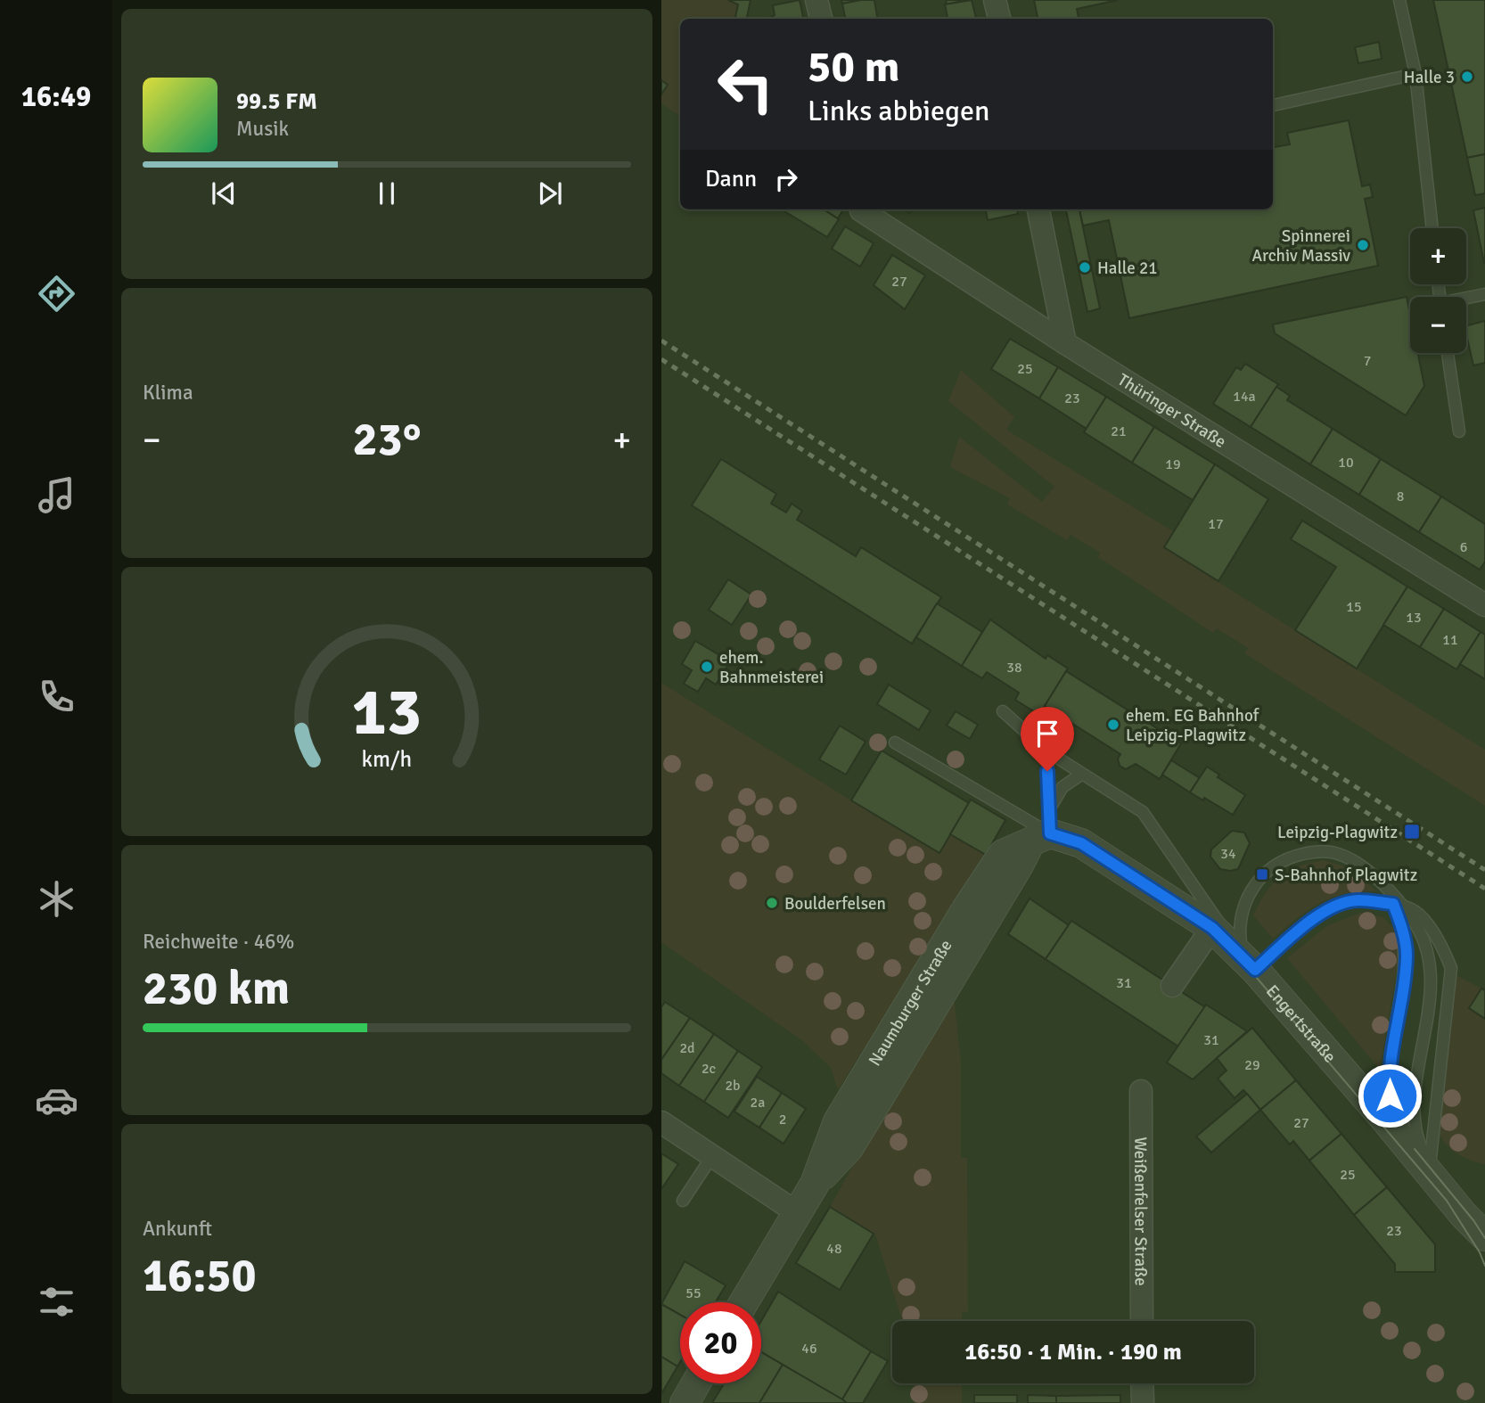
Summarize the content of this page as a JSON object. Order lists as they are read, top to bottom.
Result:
{
  "streets": {
    "street": [
      "Thüringer Straße",
      "Naumburger Straße",
      "Engertstraße",
      "Weißenfelser Straße"
    ]
  },
  "crossings": [
    ["Naumburger Straße", "Engertstraße"]
  ],
  "places": {
    "other": [
      "Halle 3",
      "Spinnerei Archiv Massiv",
      "Halle 21",
      "ehem. Bahnmeisterei",
      "ehem. EG Bahnhof Leipzig-Plagwitz",
      "Boulderfelsen"
    ],
    "transit": ["Leipzig-Plagwitz", "S-Bahnhof Plagwitz"]
  },
  "house_numbers": [
    "27",
    "7",
    "25",
    "14a",
    "23",
    "21",
    "10",
    "19",
    "8",
    "17",
    "6",
    "15",
    "13",
    "11",
    "38",
    "34",
    "31",
    "31",
    "2d",
    "29",
    "2c",
    "2b",
    "2a",
    "2",
    "27",
    "25",
    "23",
    "48",
    "55",
    "46"
  ],
  "page": {
    "tabs": "16:49",
    "turn": ["50 m", "Links abbiegen"],
    "song": ["99.5 FM", "Musik"],
    "then": "Dann",
    "map_buttons": ["+", "−"],
    "tile": [
      "Klima",
      ["Reichweite · 46%", "230 km"],
      ["Ankunft", "16:50"]
    ],
    "heat": ["−", "23°", "+"],
    "limit": "20",
    "trip": "16:50 · 1 Min. · 190 m",
    "gauge": ["13", "km/h"]
  }
}
